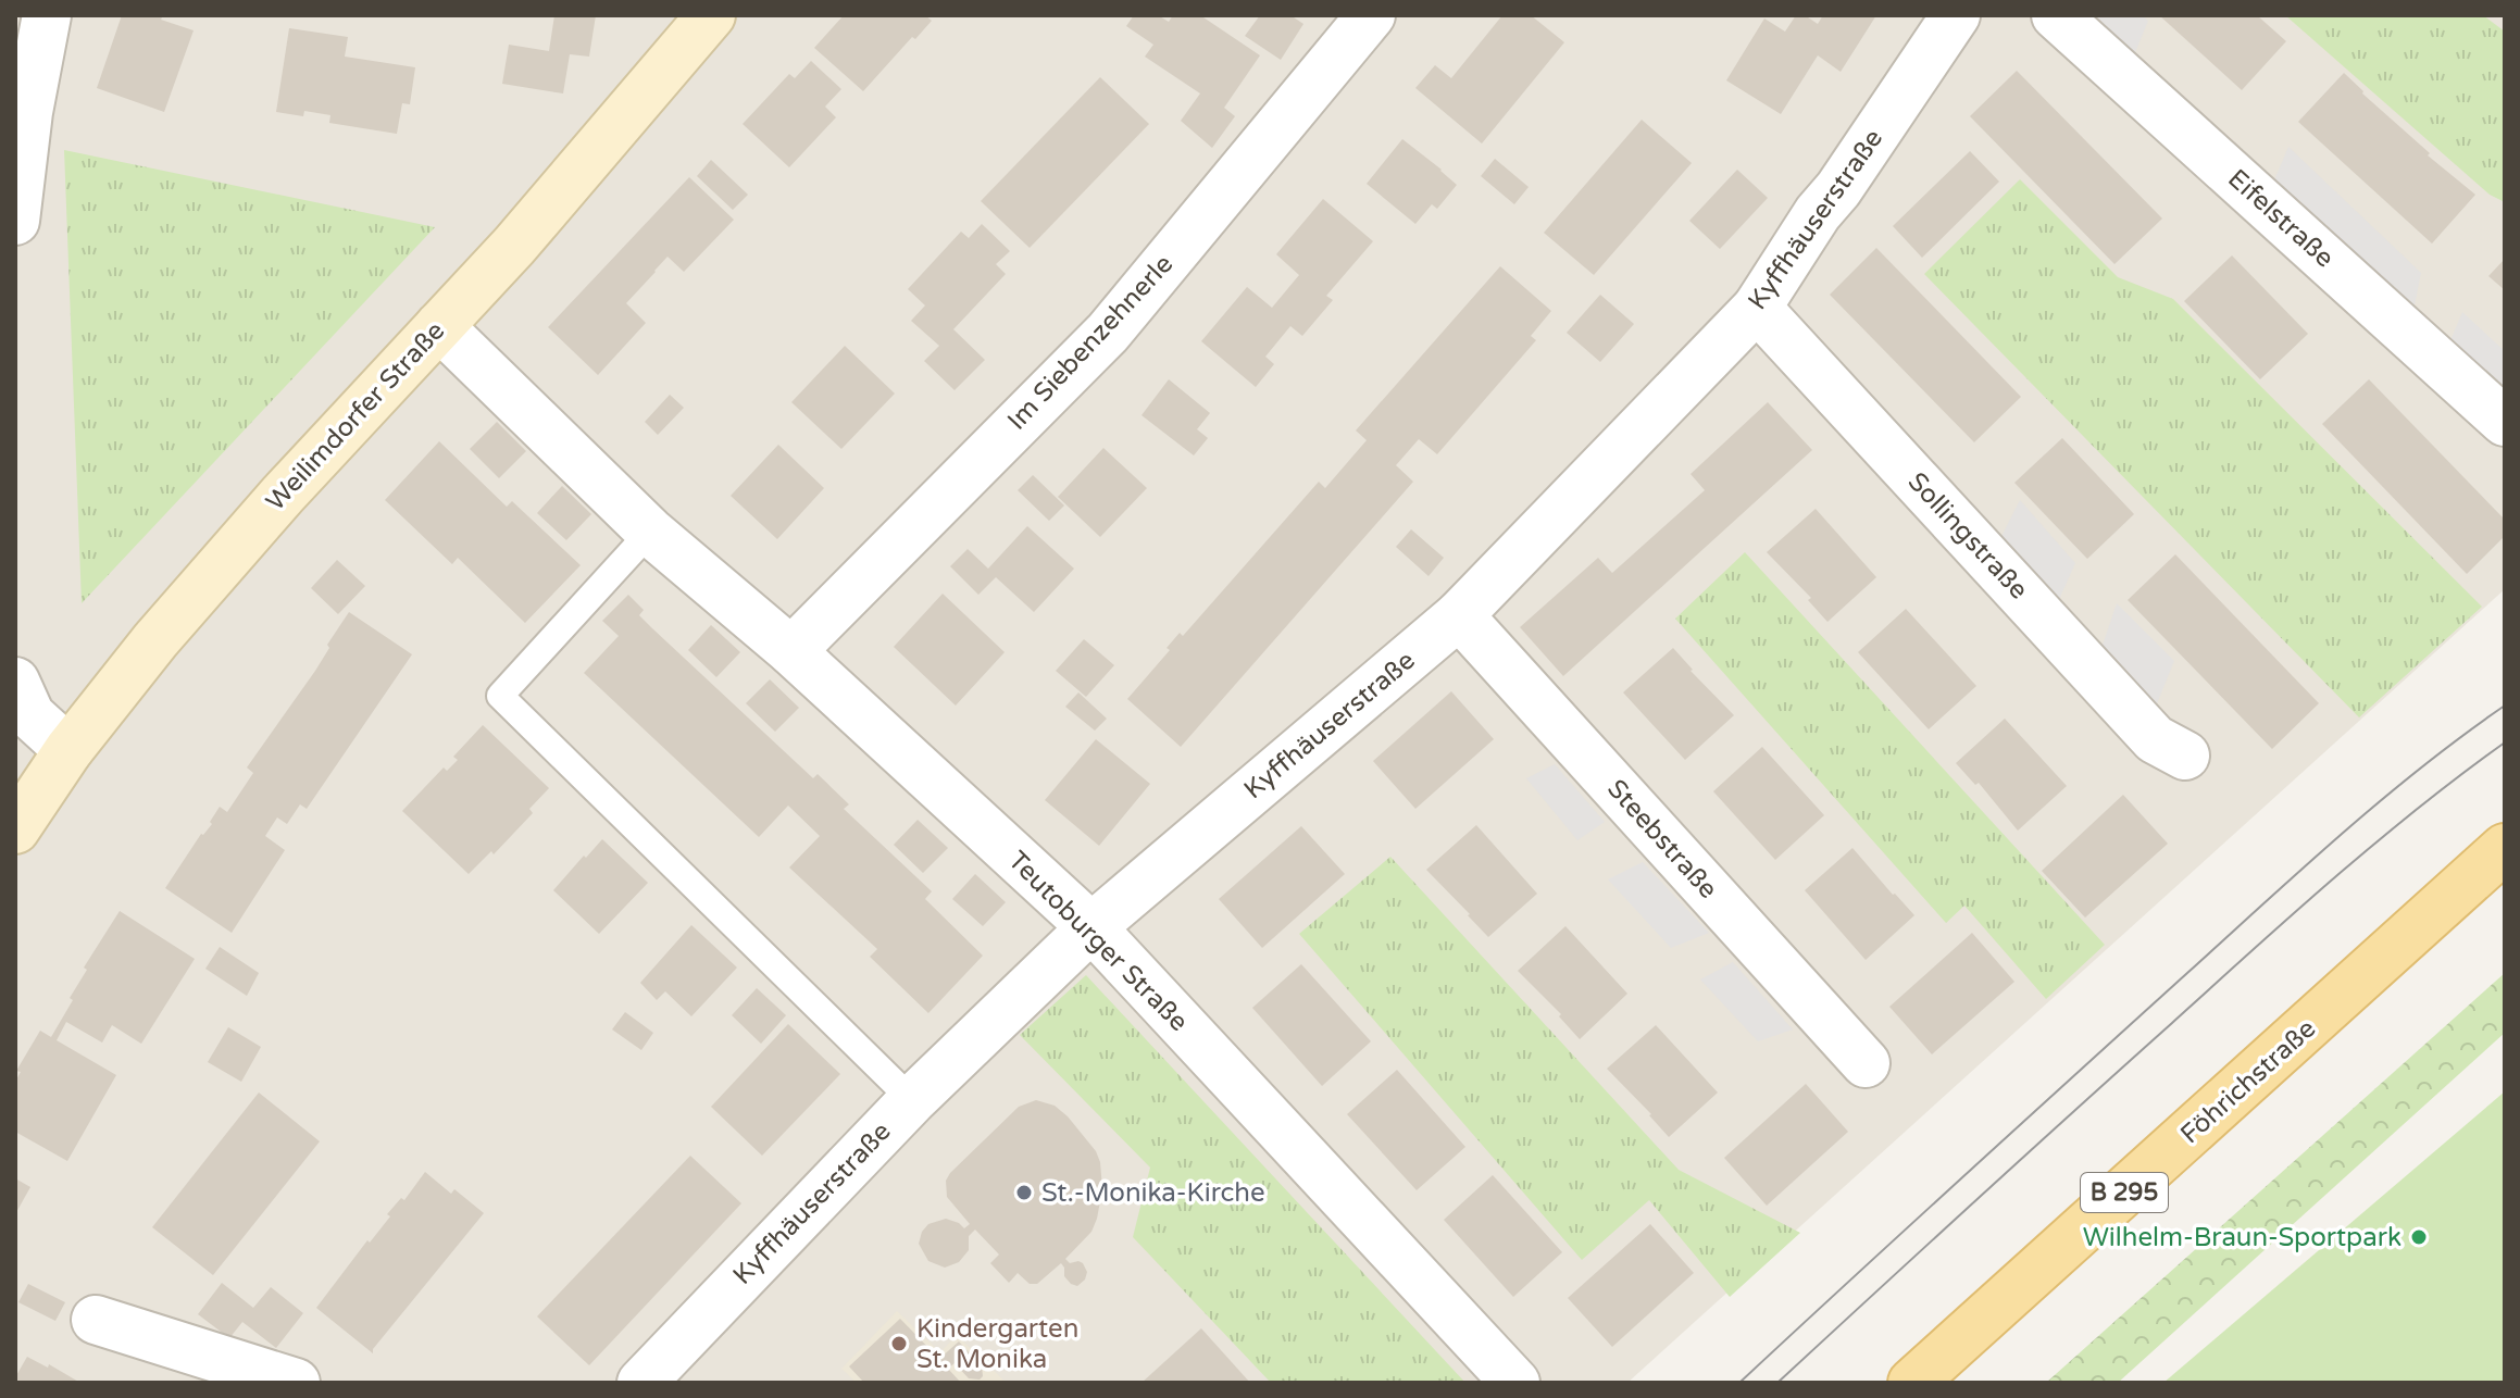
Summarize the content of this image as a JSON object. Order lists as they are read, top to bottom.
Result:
{
  "streets": {
    "main road": ["Föhrichstraße", "B 295"],
    "street": [
      "Eifelstraße",
      "Kyffhäuserstraße",
      "Im Siebenzehnerle",
      "Weilimdorfer Straße",
      "Sollingstraße",
      "Steebstraße",
      "Teutoburger Straße"
    ]
  },
  "crossings": [
    ["Kyffhäuserstraße", "Sollingstraße"],
    ["Kyffhäuserstraße", "Steebstraße"],
    ["Kyffhäuserstraße", "Teutoburger Straße"],
    ["Im Siebenzehnerle", "Teutoburger Straße"],
    ["Weilimdorfer Straße", "Teutoburger Straße"]
  ],
  "places": ["St.-Monika-Kirche", "Wilhelm-Braun-Sportpark", "Kindergarten St. Monika"]
}
